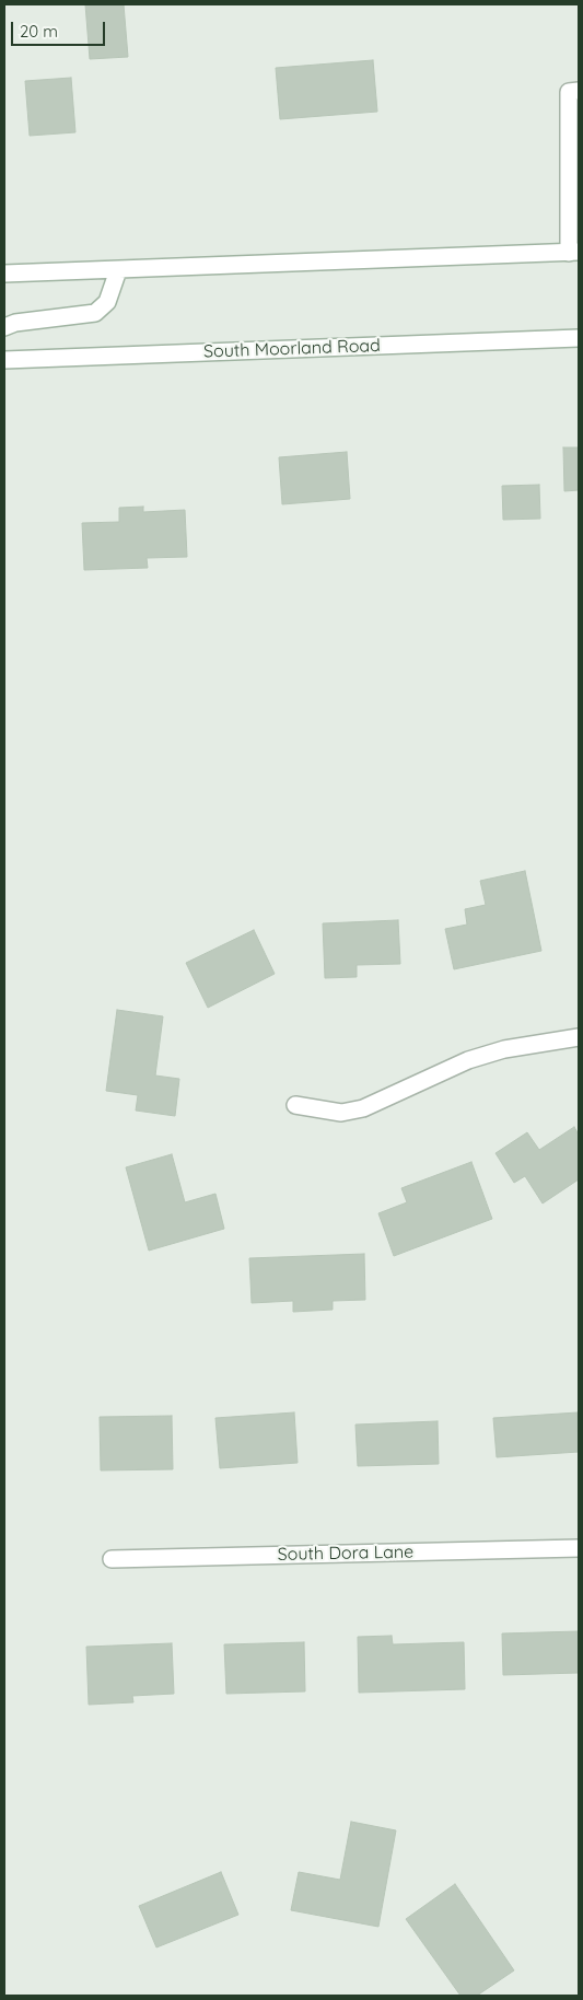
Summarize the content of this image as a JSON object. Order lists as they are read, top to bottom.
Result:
{
  "streets": {
    "main road": ["South Moorland Road", "South Dora Lane"]
  },
  "scale_bar": "20 m"
}
